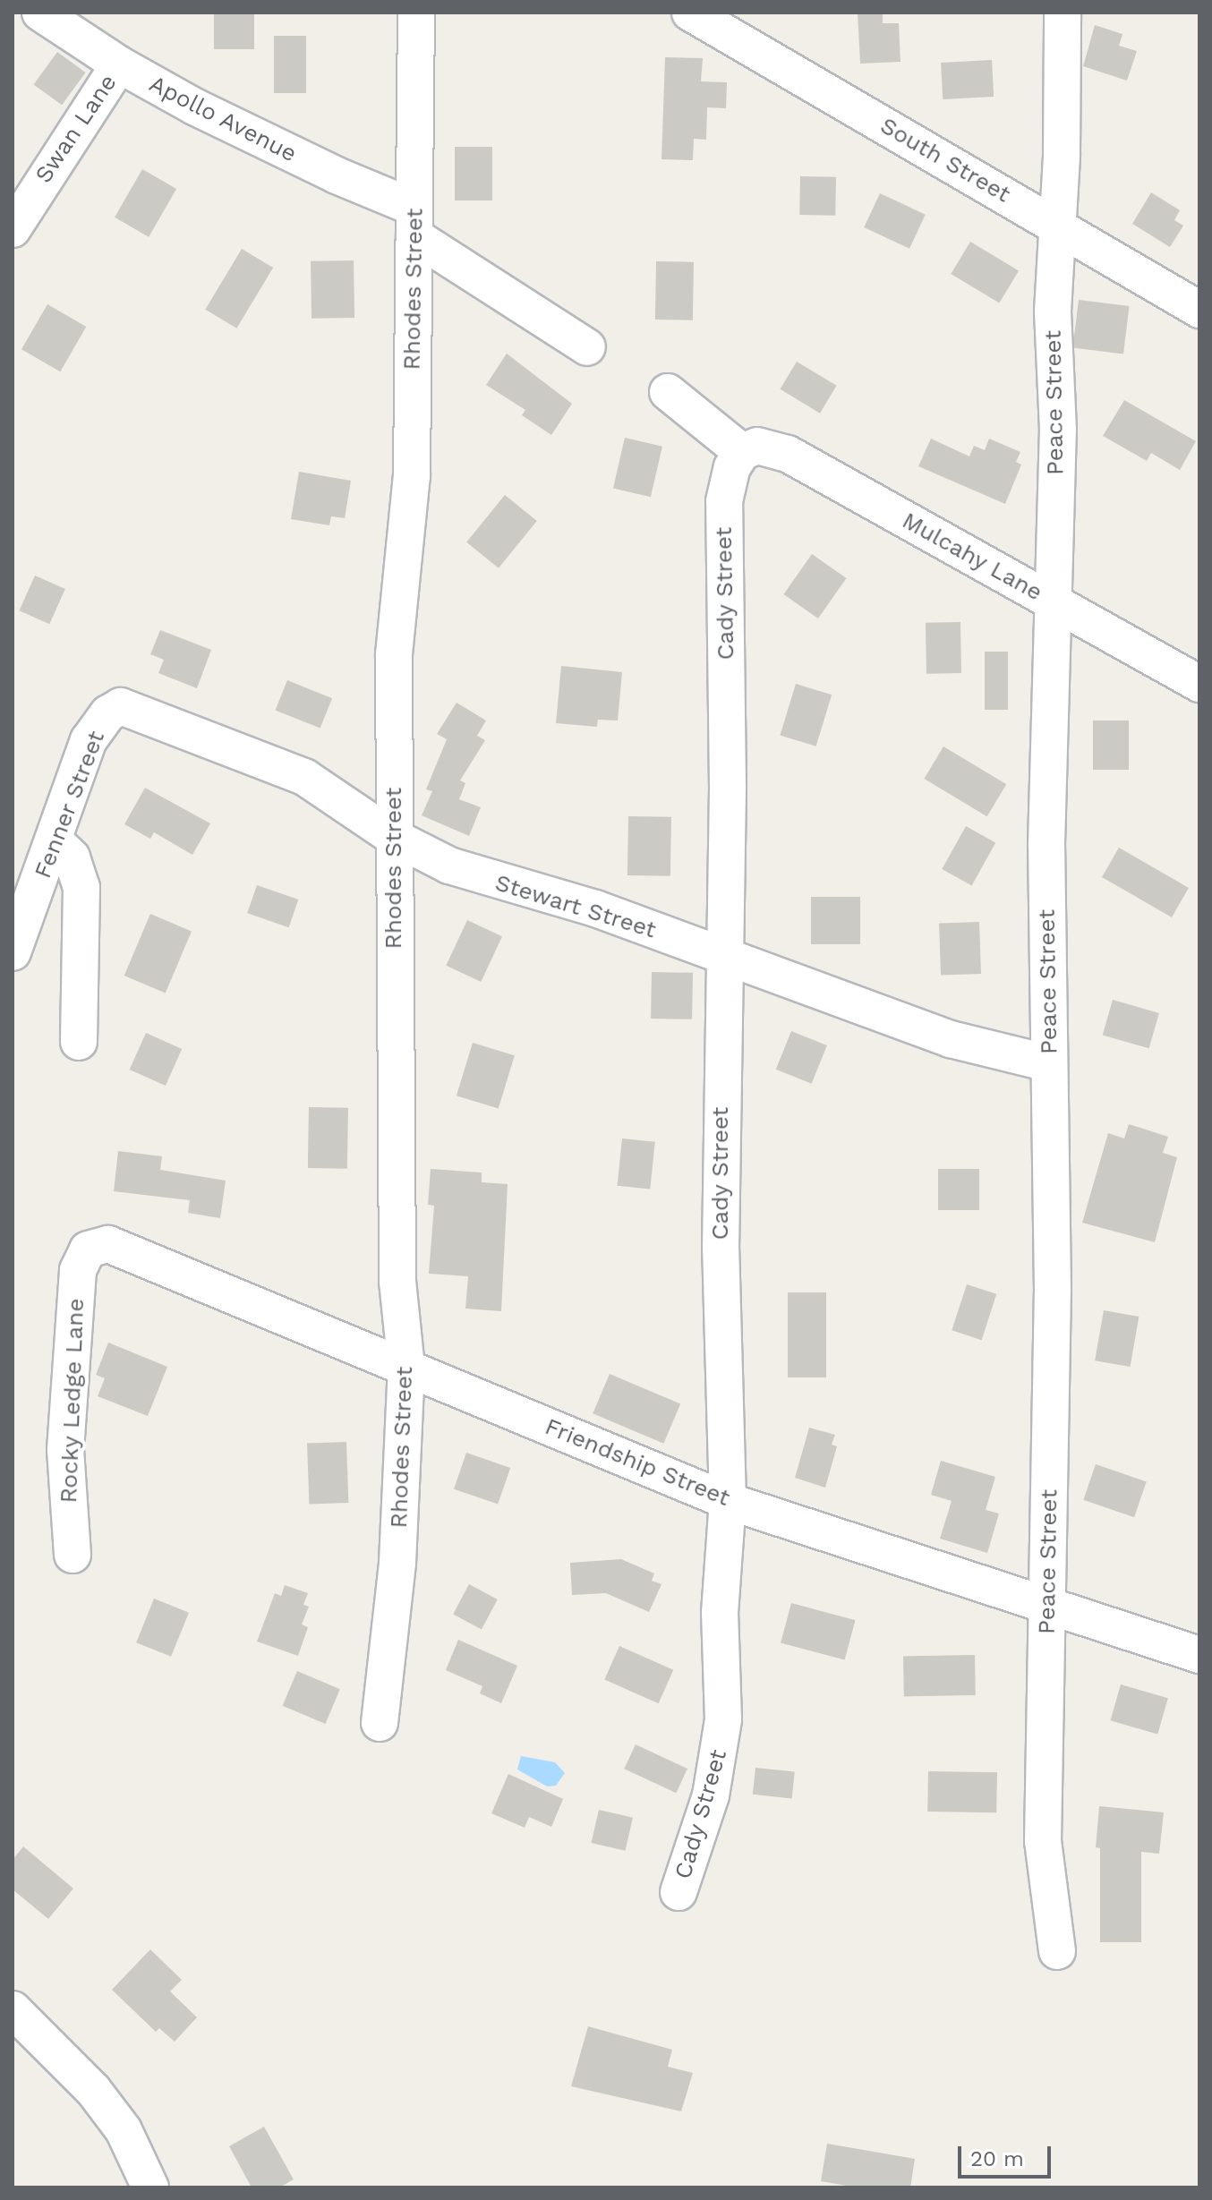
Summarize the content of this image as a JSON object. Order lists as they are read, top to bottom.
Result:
{
  "streets": {
    "street": [
      "Apollo Avenue",
      "Swan Lane",
      "South Street",
      "Rhodes Street",
      "Peace Street",
      "Mulcahy Lane",
      "Cady Street",
      "Fenner Street",
      "Stewart Street",
      "Rocky Ledge Lane",
      "Friendship Street"
    ]
  },
  "crossings": [
    ["Apollo Avenue", "Swan Lane"],
    ["Apollo Avenue", "Rhodes Street"],
    ["South Street", "Peace Street"],
    ["Rhodes Street", "Stewart Street"],
    ["Rhodes Street", "Friendship Street"],
    ["Peace Street", "Mulcahy Lane"],
    ["Peace Street", "Stewart Street"],
    ["Peace Street", "Friendship Street"],
    ["Mulcahy Lane", "Cady Street"],
    ["Cady Street", "Stewart Street"],
    ["Cady Street", "Friendship Street"],
    ["Fenner Street", "Stewart Street"],
    ["Rocky Ledge Lane", "Friendship Street"]
  ],
  "scale_bar": "20 m"
}
